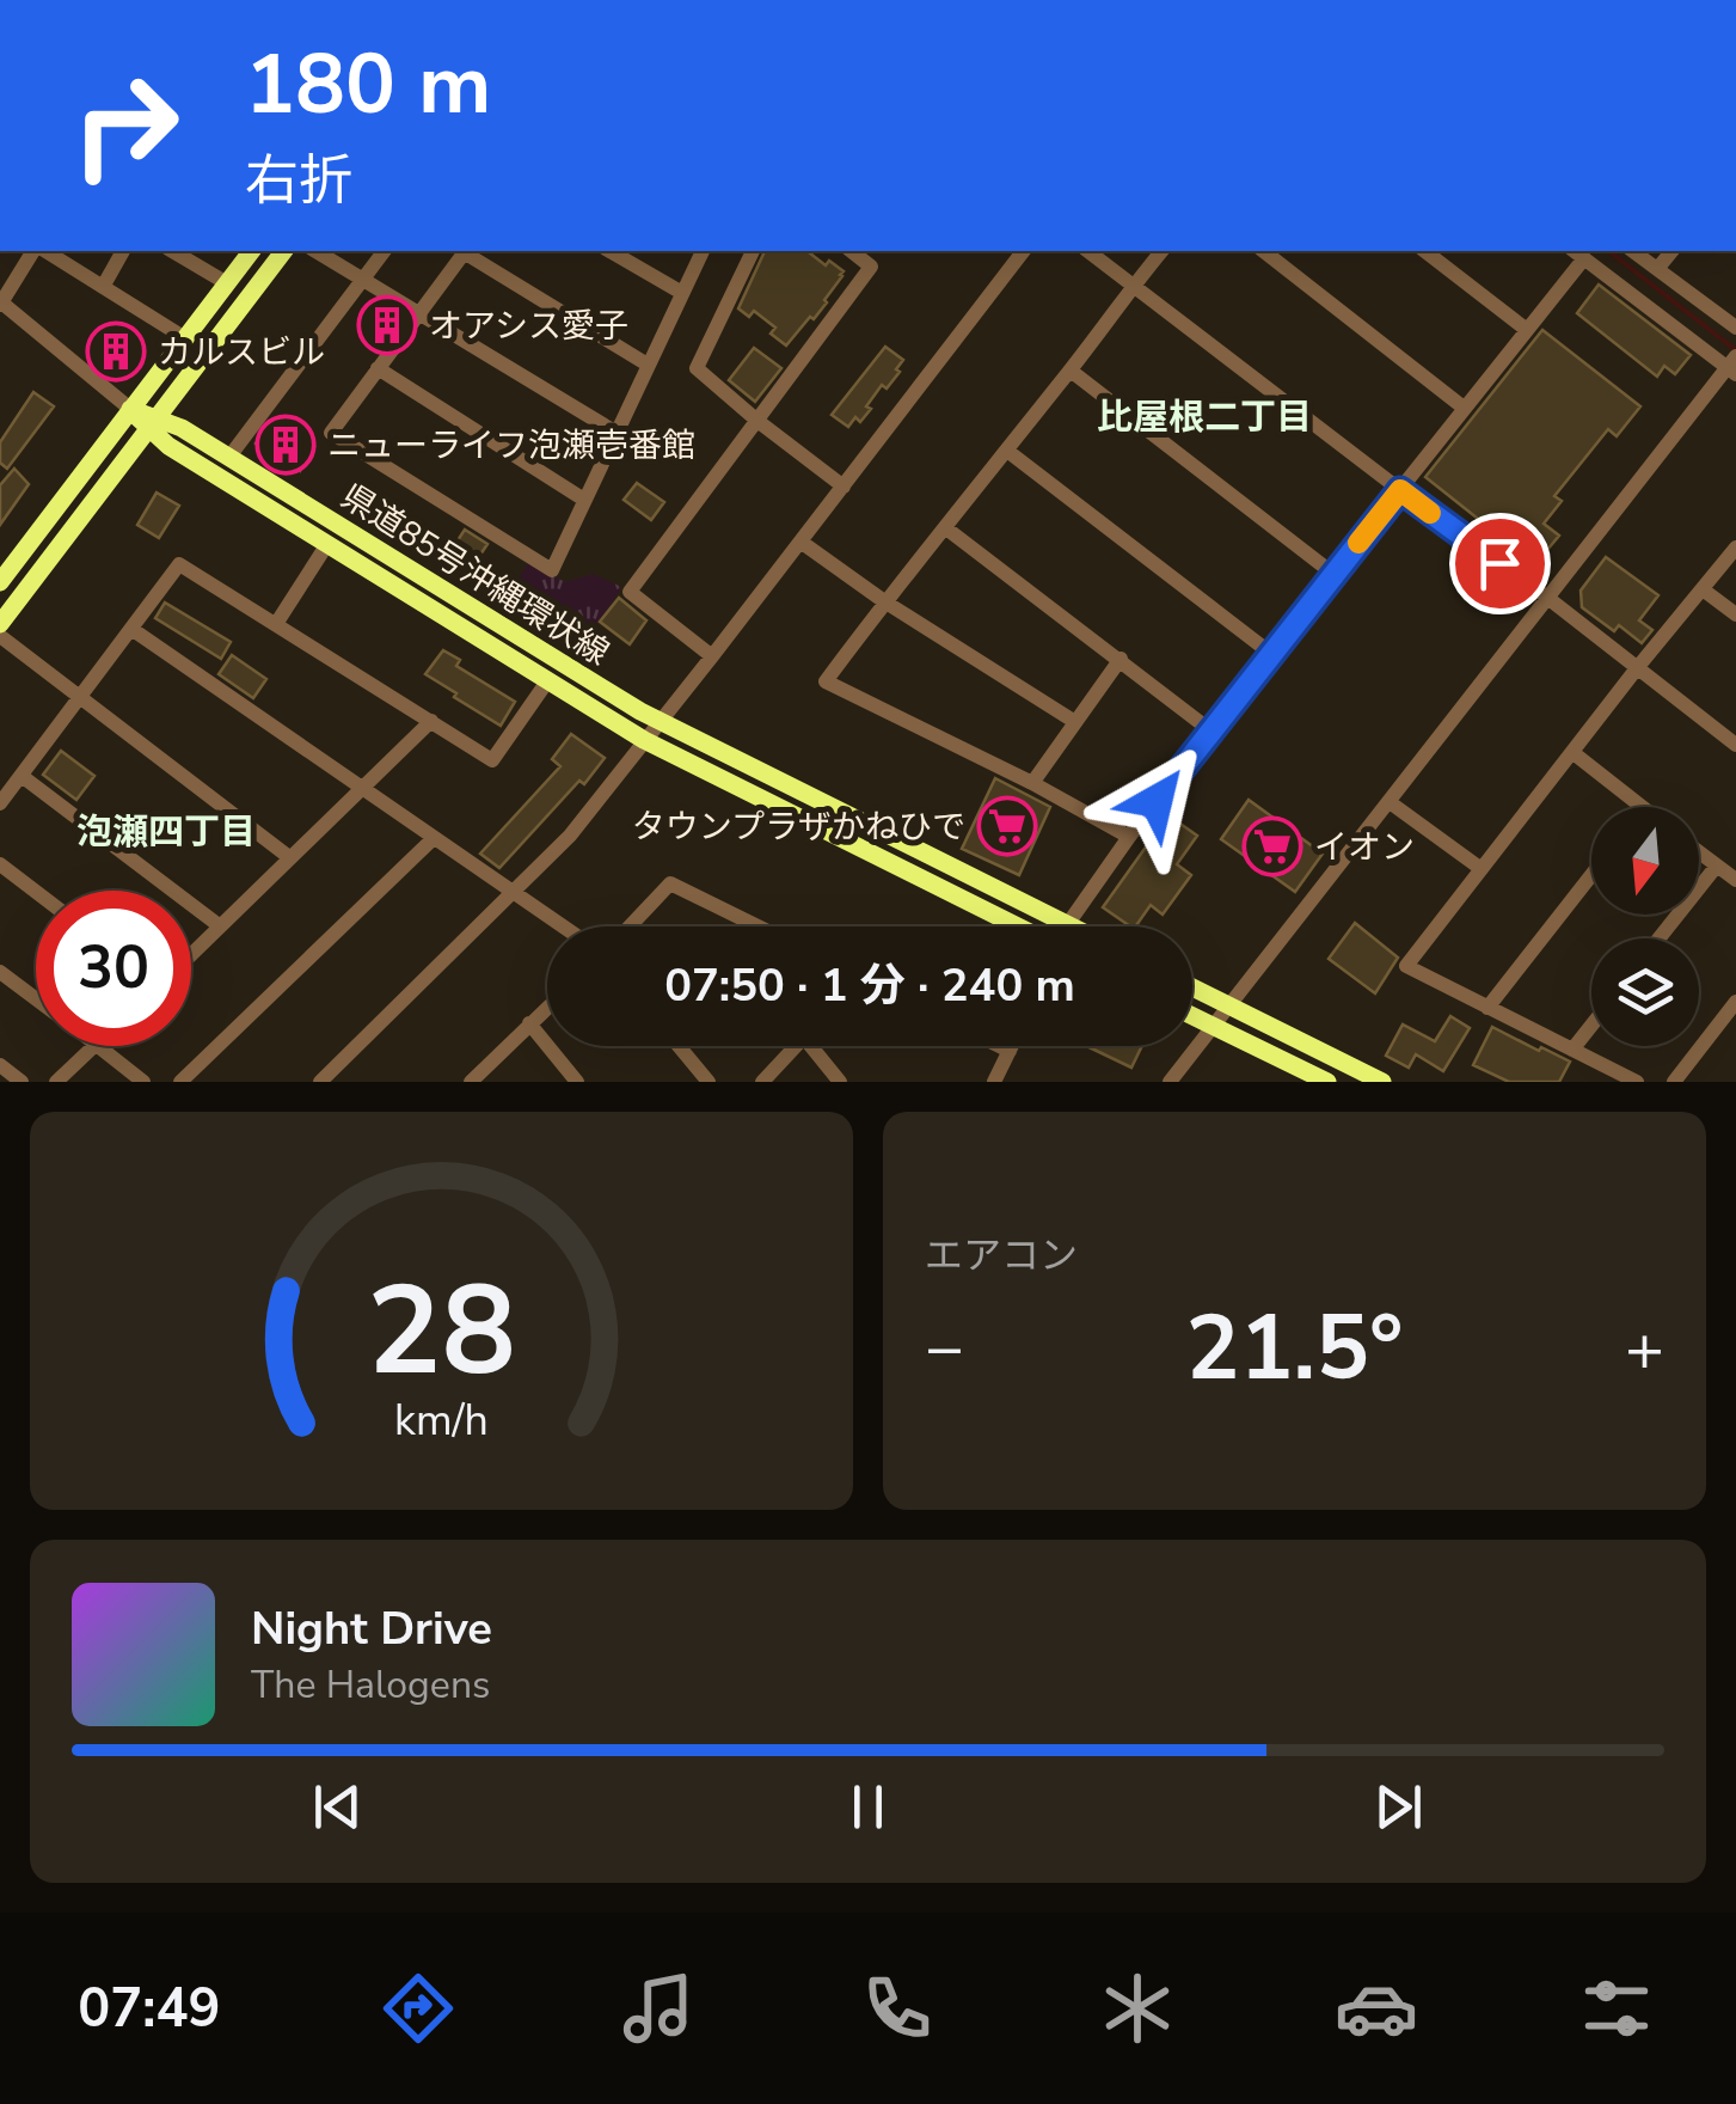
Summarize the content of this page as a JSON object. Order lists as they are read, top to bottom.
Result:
{
  "streets": {
    "main road": ["県道85号沖縄環状線"]
  },
  "districts": ["比屋根二丁目", "泡瀬四丁目"],
  "places": {
    "building": ["オアシス愛子", "カルスビル", "ニューライフ泡瀬壱番館"],
    "supermarket": ["タウンプラザかねひで", "イオン"]
  },
  "north": "bottom",
  "page": {
    "turn": ["180 m", "右折"],
    "limit": "30",
    "trip": "07:50 · 1 分 · 240 m",
    "tile": "エアコン",
    "heat": ["−", "21.5°", "+"],
    "song": ["Night Drive", "The Halogens"],
    "tabs": "07:49",
    "gauge": ["28", "km/h"]
  }
}
